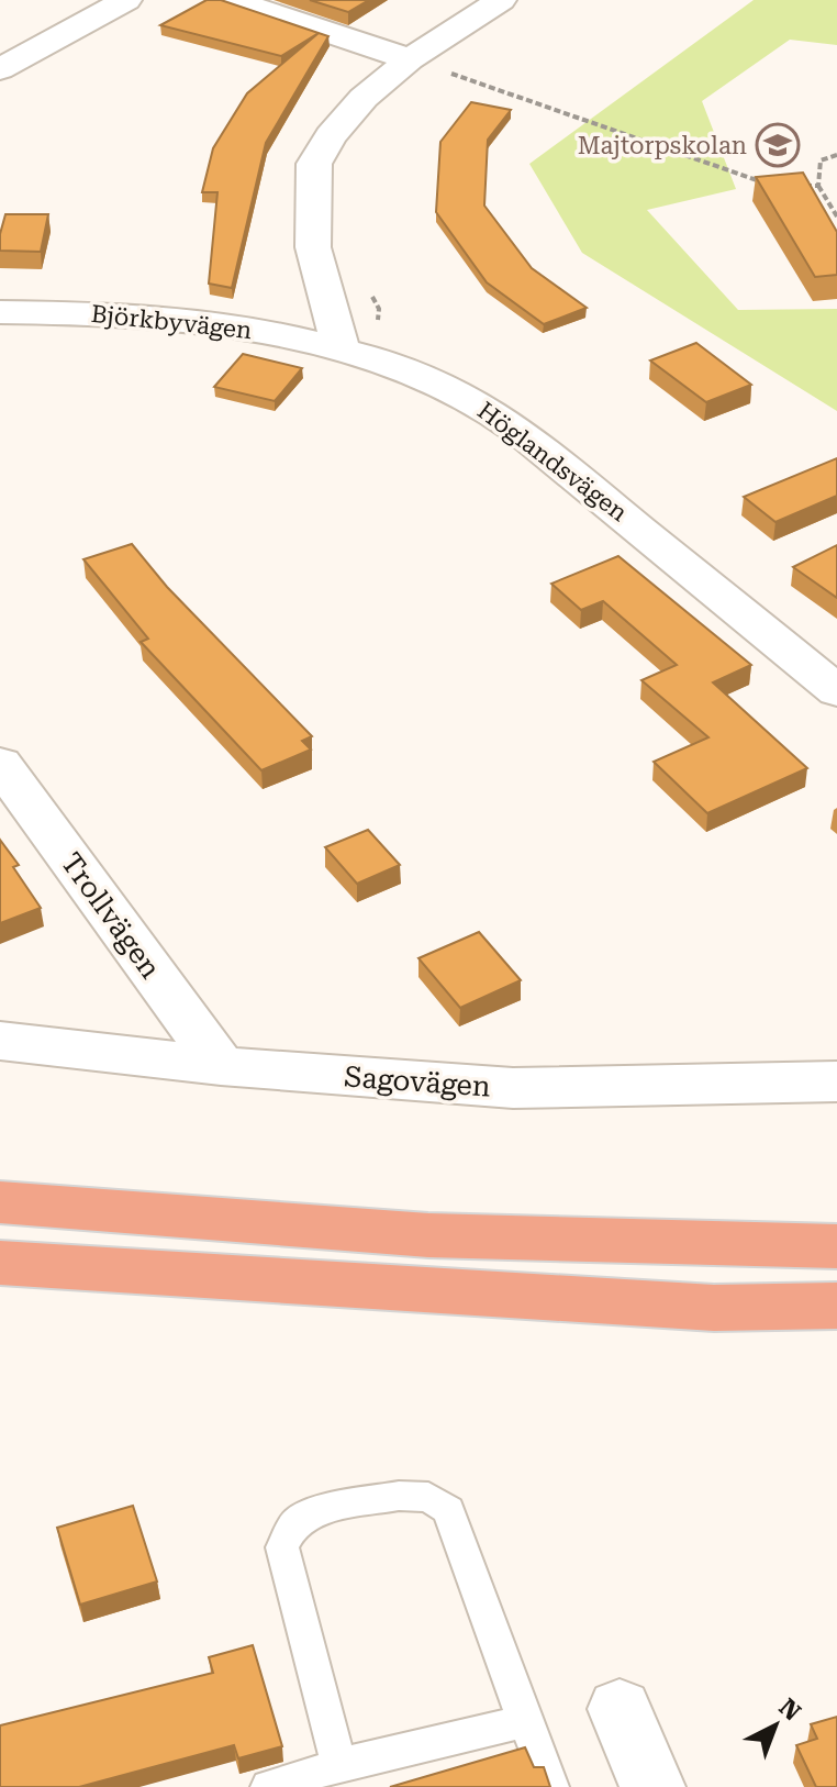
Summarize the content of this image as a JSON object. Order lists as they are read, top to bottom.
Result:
{
  "streets": {
    "street": [
      "Björkbyvägen",
      "Höglandsvägen",
      "Trollvägen",
      "Sagovägen"
    ]
  },
  "crossings": [
    ["Björkbyvägen", "Höglandsvägen"],
    ["Trollvägen", "Sagovägen"]
  ],
  "places": {
    "school or university": ["Majtorpskolan"]
  },
  "north": "top right"
}
